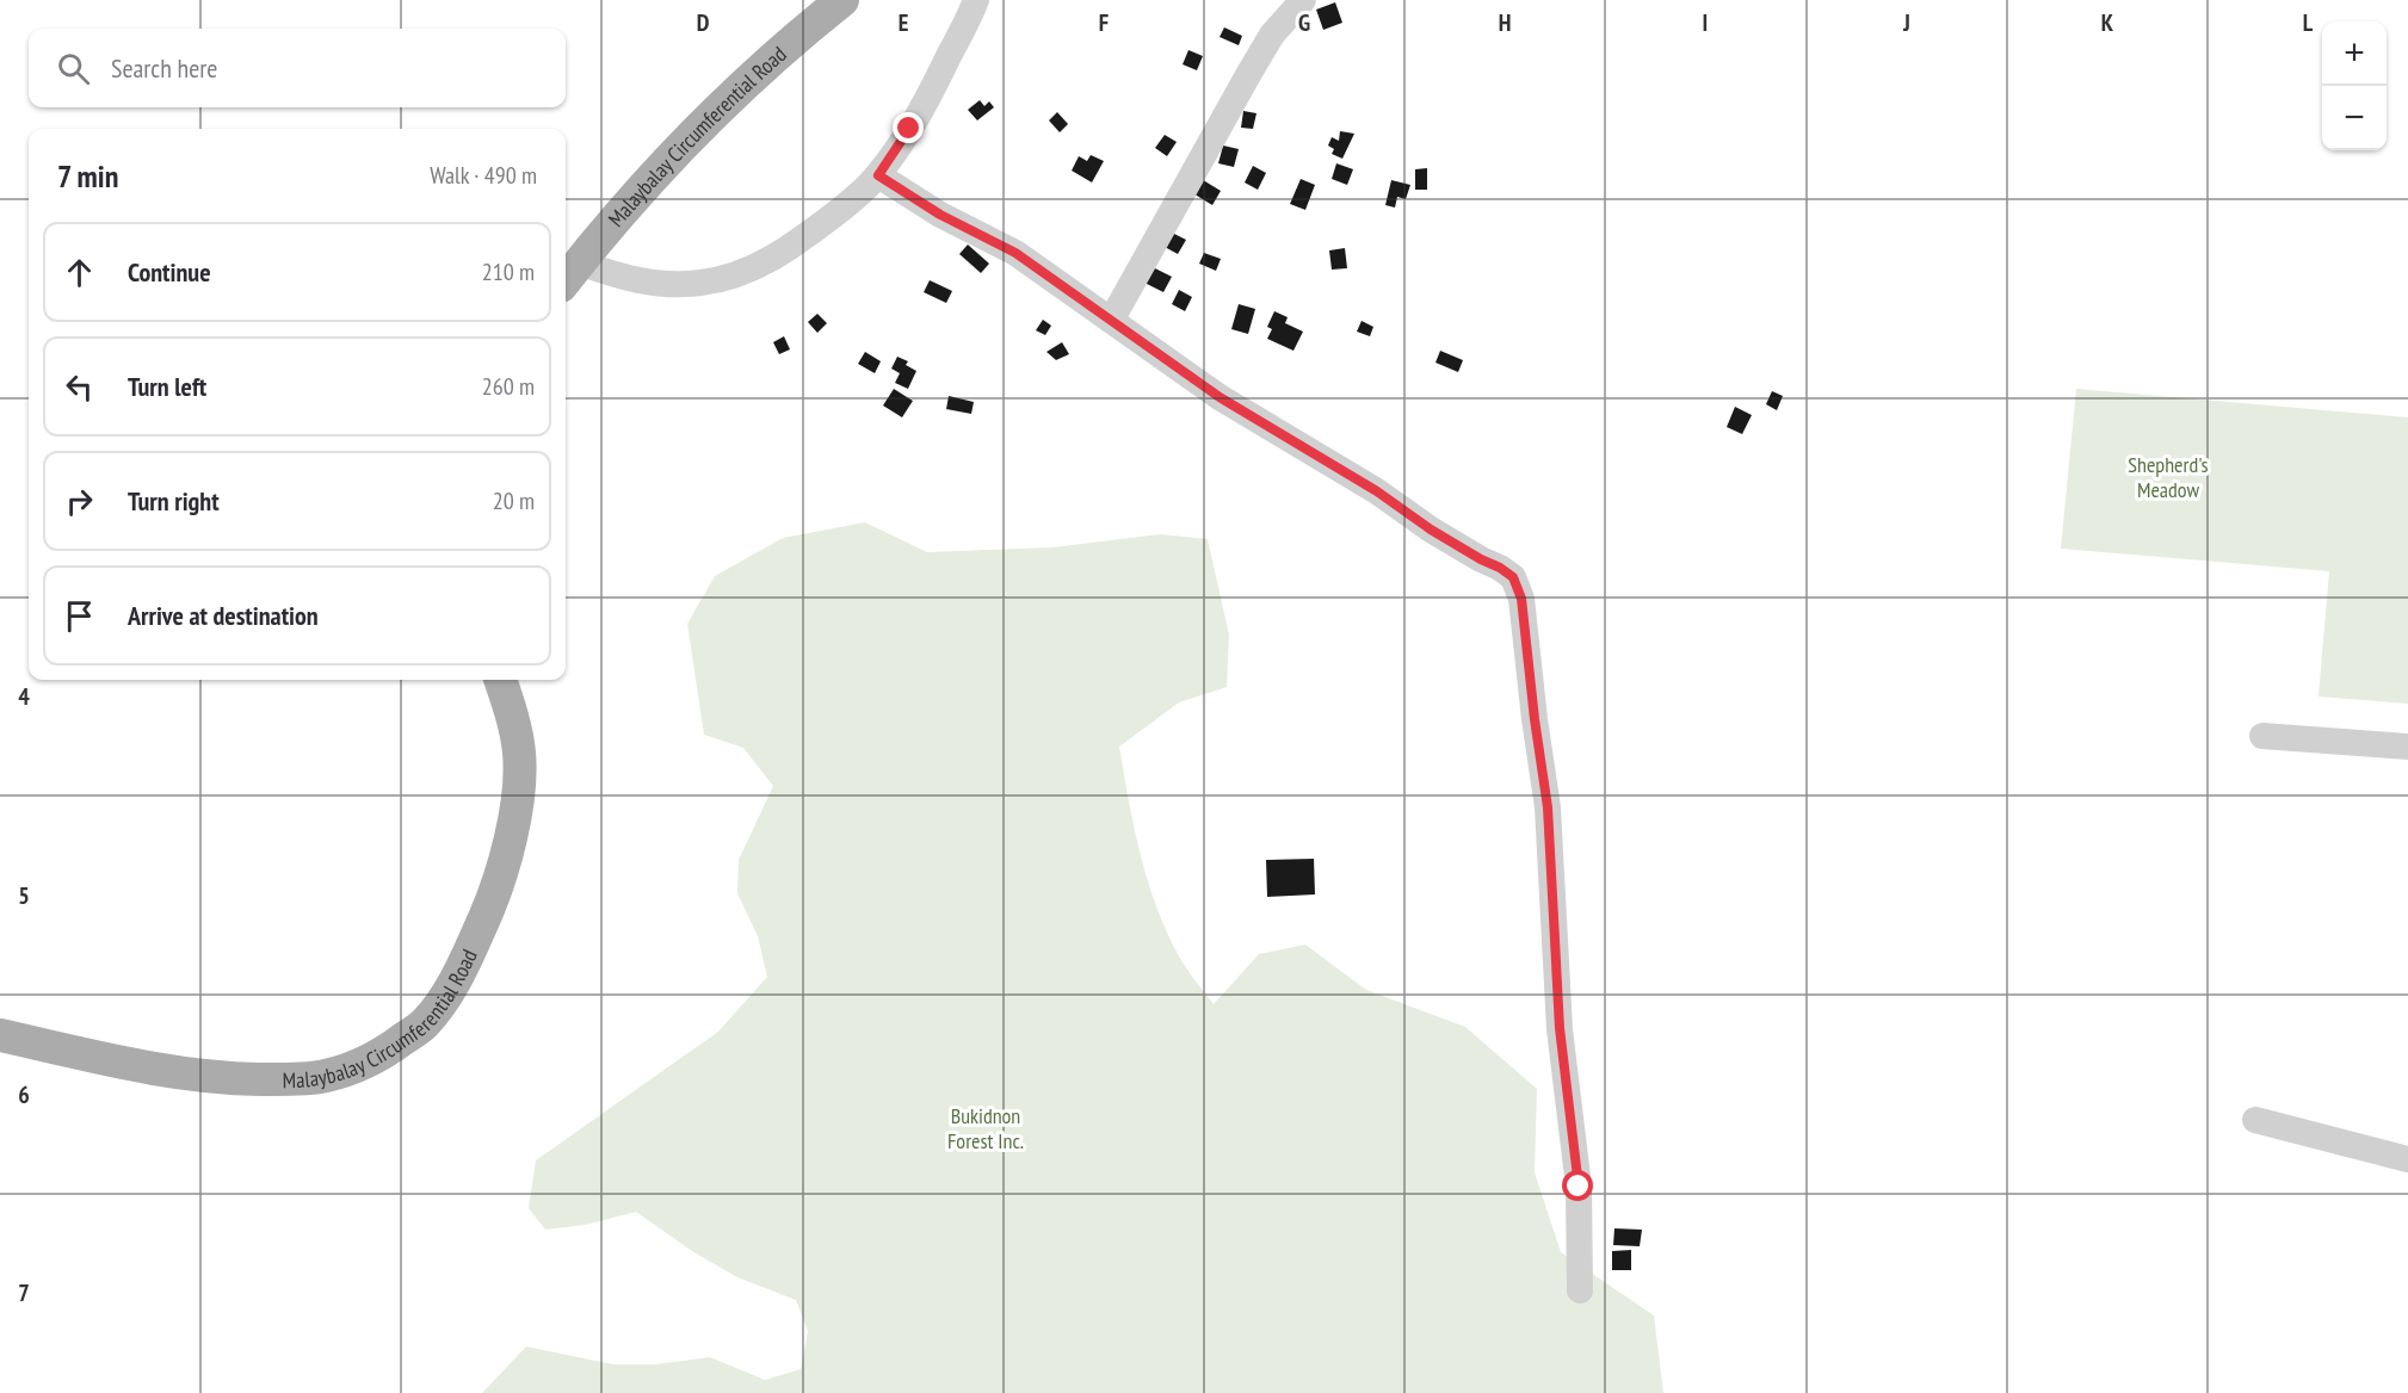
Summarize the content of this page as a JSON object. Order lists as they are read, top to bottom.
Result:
{
  "streets": {
    "main road": ["Malaybalay Circumferential Road"]
  },
  "parks": ["Shepherd's Meadow", "Bukidnon Forest Inc."],
  "page": {
    "map_buttons": ["+", "−"],
    "search": "Search here",
    "heading": ["7 min", "Walk · 490 m"],
    "list": [
      ["Continue", "210 m"],
      ["Turn left", "260 m"],
      ["Turn right", "20 m"],
      "Arrive at destination"
    ]
  },
  "grid": {
    "columns": [
      "D",
      "E",
      "F",
      "G",
      "H",
      "I",
      "J",
      "K",
      "L"
    ],
    "rows": [
      "4",
      "5",
      "6",
      "7"
    ]
  }
}
